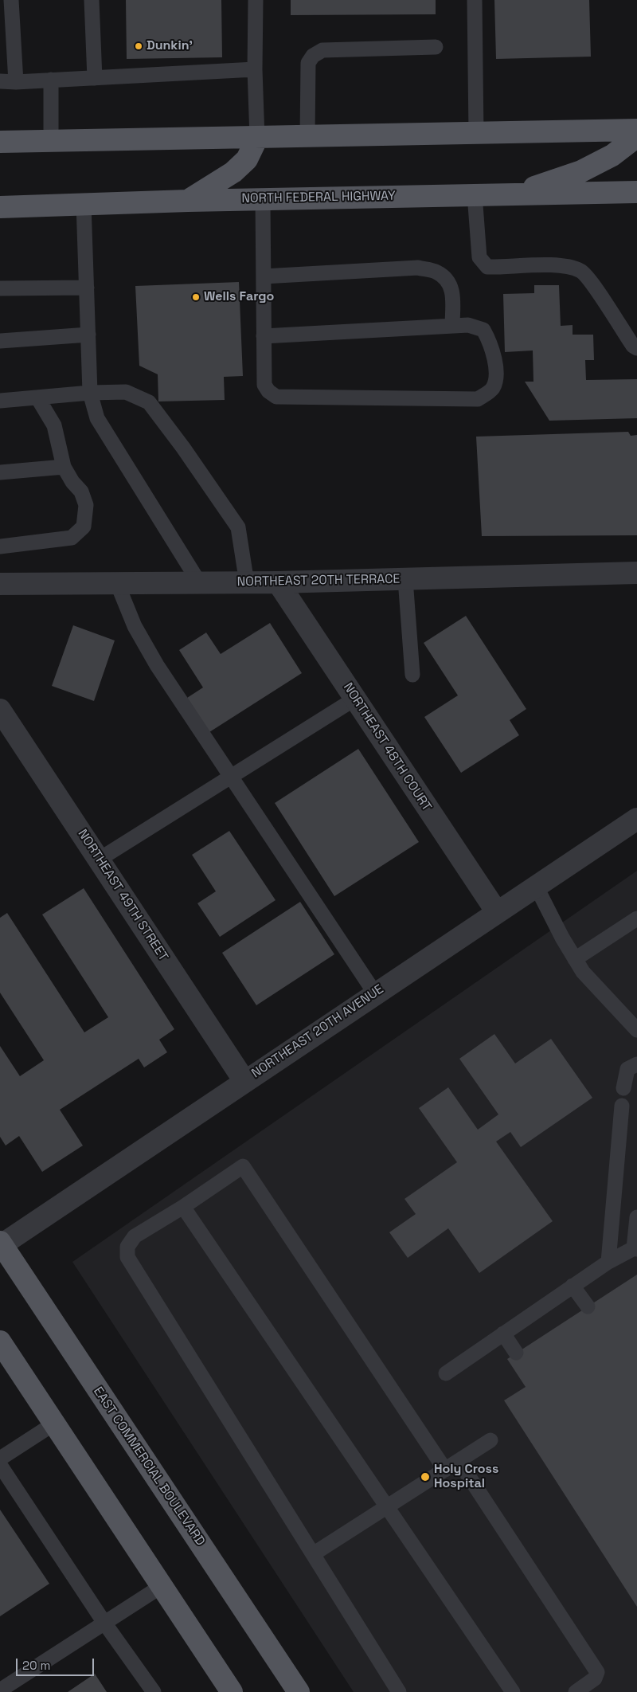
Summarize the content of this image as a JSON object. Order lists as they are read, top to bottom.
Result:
{
  "streets": {
    "main road": ["NORTH FEDERAL HIGHWAY", "EAST COMMERCIAL BOULEVARD"],
    "street": [
      "NORTHEAST 20TH TERRACE",
      "NORTHEAST 48TH COURT",
      "NORTHEAST 49TH STREET",
      "NORTHEAST 20TH AVENUE"
    ]
  },
  "crossings": [
    ["NORTHEAST 20TH TERRACE", "NORTHEAST 48TH COURT"],
    ["NORTHEAST 48TH COURT", "NORTHEAST 20TH AVENUE"],
    ["NORTHEAST 49TH STREET", "NORTHEAST 20TH AVENUE"],
    ["NORTHEAST 20TH AVENUE", "EAST COMMERCIAL BOULEVARD"]
  ],
  "places": ["Dunkin'", "Wells Fargo", "Holy Cross Hospital"],
  "scale_bar": "20 m"
}
